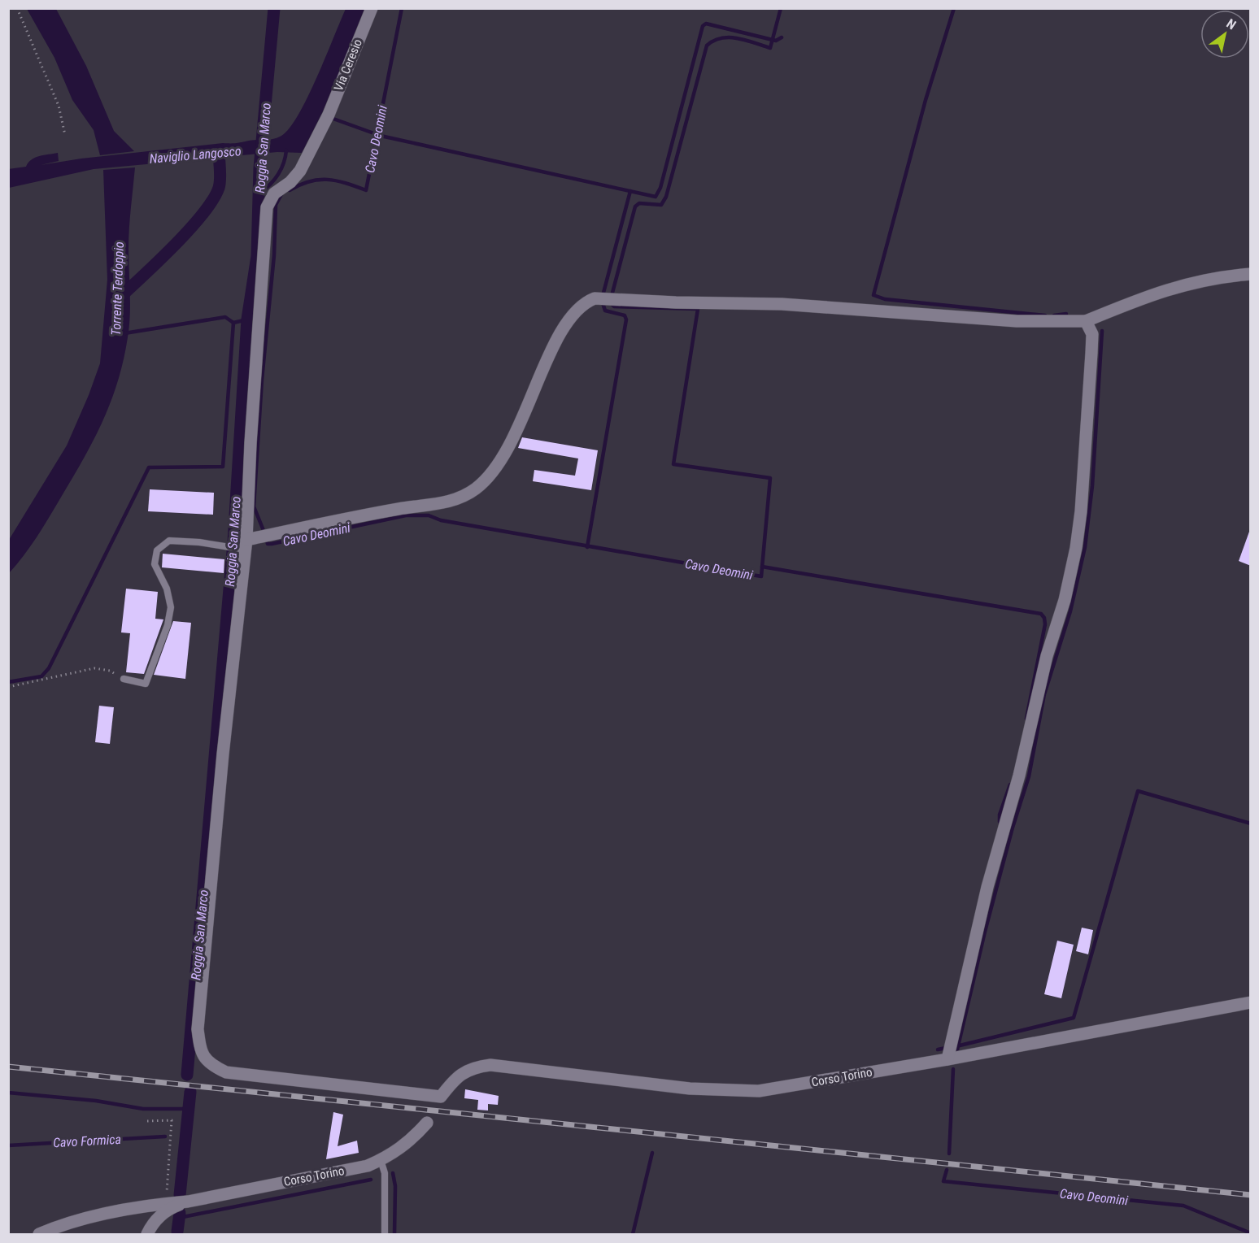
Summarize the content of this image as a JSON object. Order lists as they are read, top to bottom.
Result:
{
  "streets": {
    "street": ["Via Ceresio", "Corso Torino"]
  },
  "crossings": [
    ["Via Ceresio", "Corso Torino"]
  ],
  "water": [
    "Cavo Deomini",
    "Roggia San Marco",
    "Naviglio Langosco",
    "Torrente Terdoppio",
    "Cavo Formica"
  ],
  "north": "top right"
}
